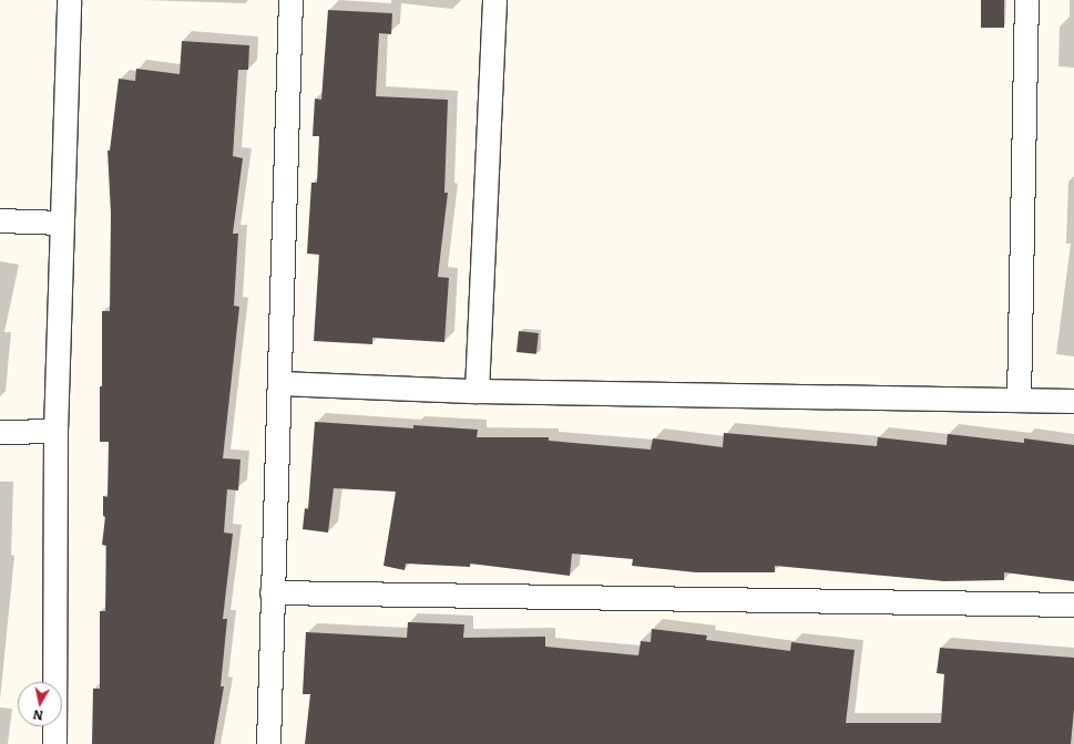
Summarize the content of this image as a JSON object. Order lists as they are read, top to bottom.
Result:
{
  "north": "bottom"
}
